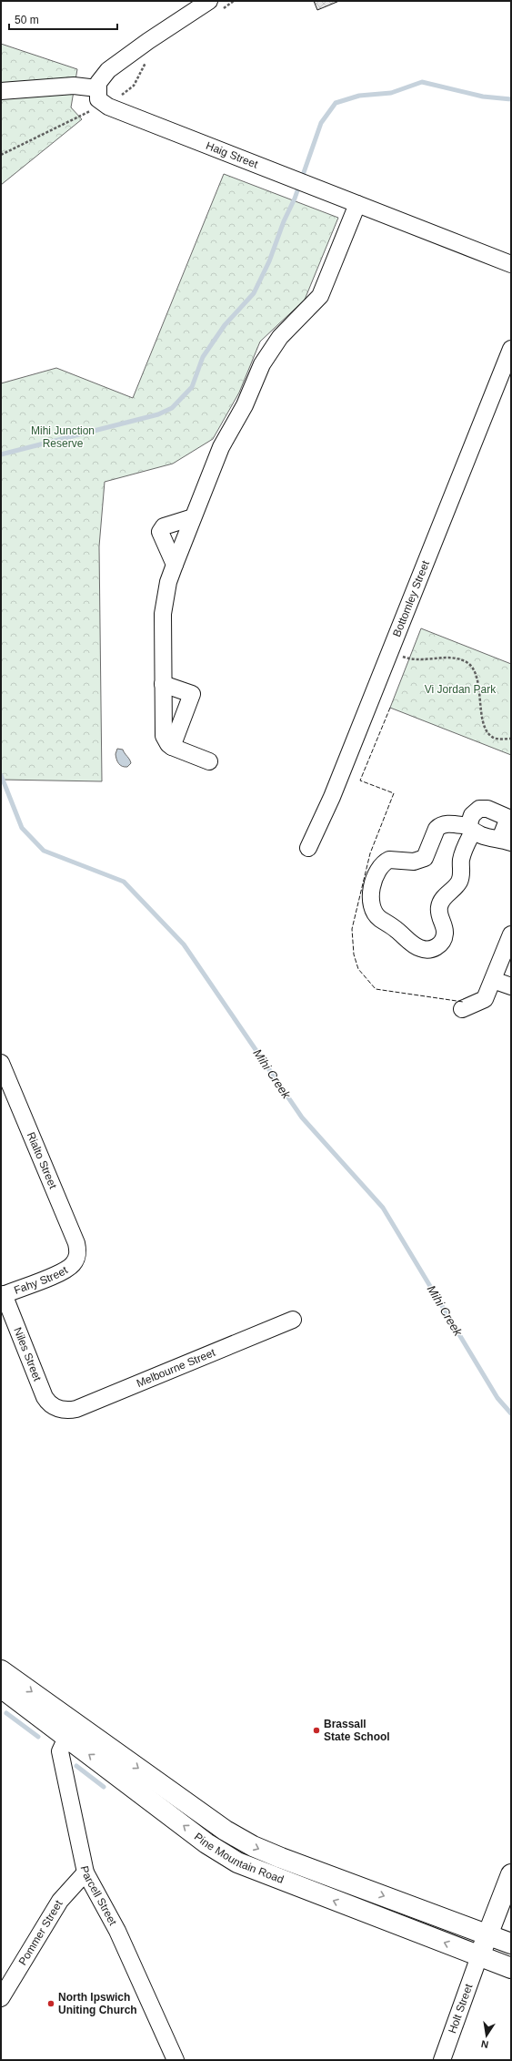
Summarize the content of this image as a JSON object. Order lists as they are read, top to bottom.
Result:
{
  "streets": {
    "main road": ["Pine Mountain Road"],
    "street": [
      "Haig Street",
      "Bottomley Street",
      "Rialto Street",
      "Fahy Street",
      "Niles Street",
      "Melbourne Street",
      "Parcell Street",
      "Pommer Street",
      "Holt Street"
    ]
  },
  "crossings": [
    ["Rialto Street", "Fahy Street"],
    ["Fahy Street", "Niles Street"],
    ["Niles Street", "Melbourne Street"],
    ["Pine Mountain Road", "Parcell Street"],
    ["Pine Mountain Road", "Holt Street"],
    ["Parcell Street", "Pommer Street"]
  ],
  "water": ["Mihi Creek"],
  "parks": ["Mihi Junction Reserve", "Vi Jordan Park"],
  "places": ["Brassall State School", "North Ipswich Uniting Church"],
  "scale_bar": "50 m",
  "north": "bottom"
}
